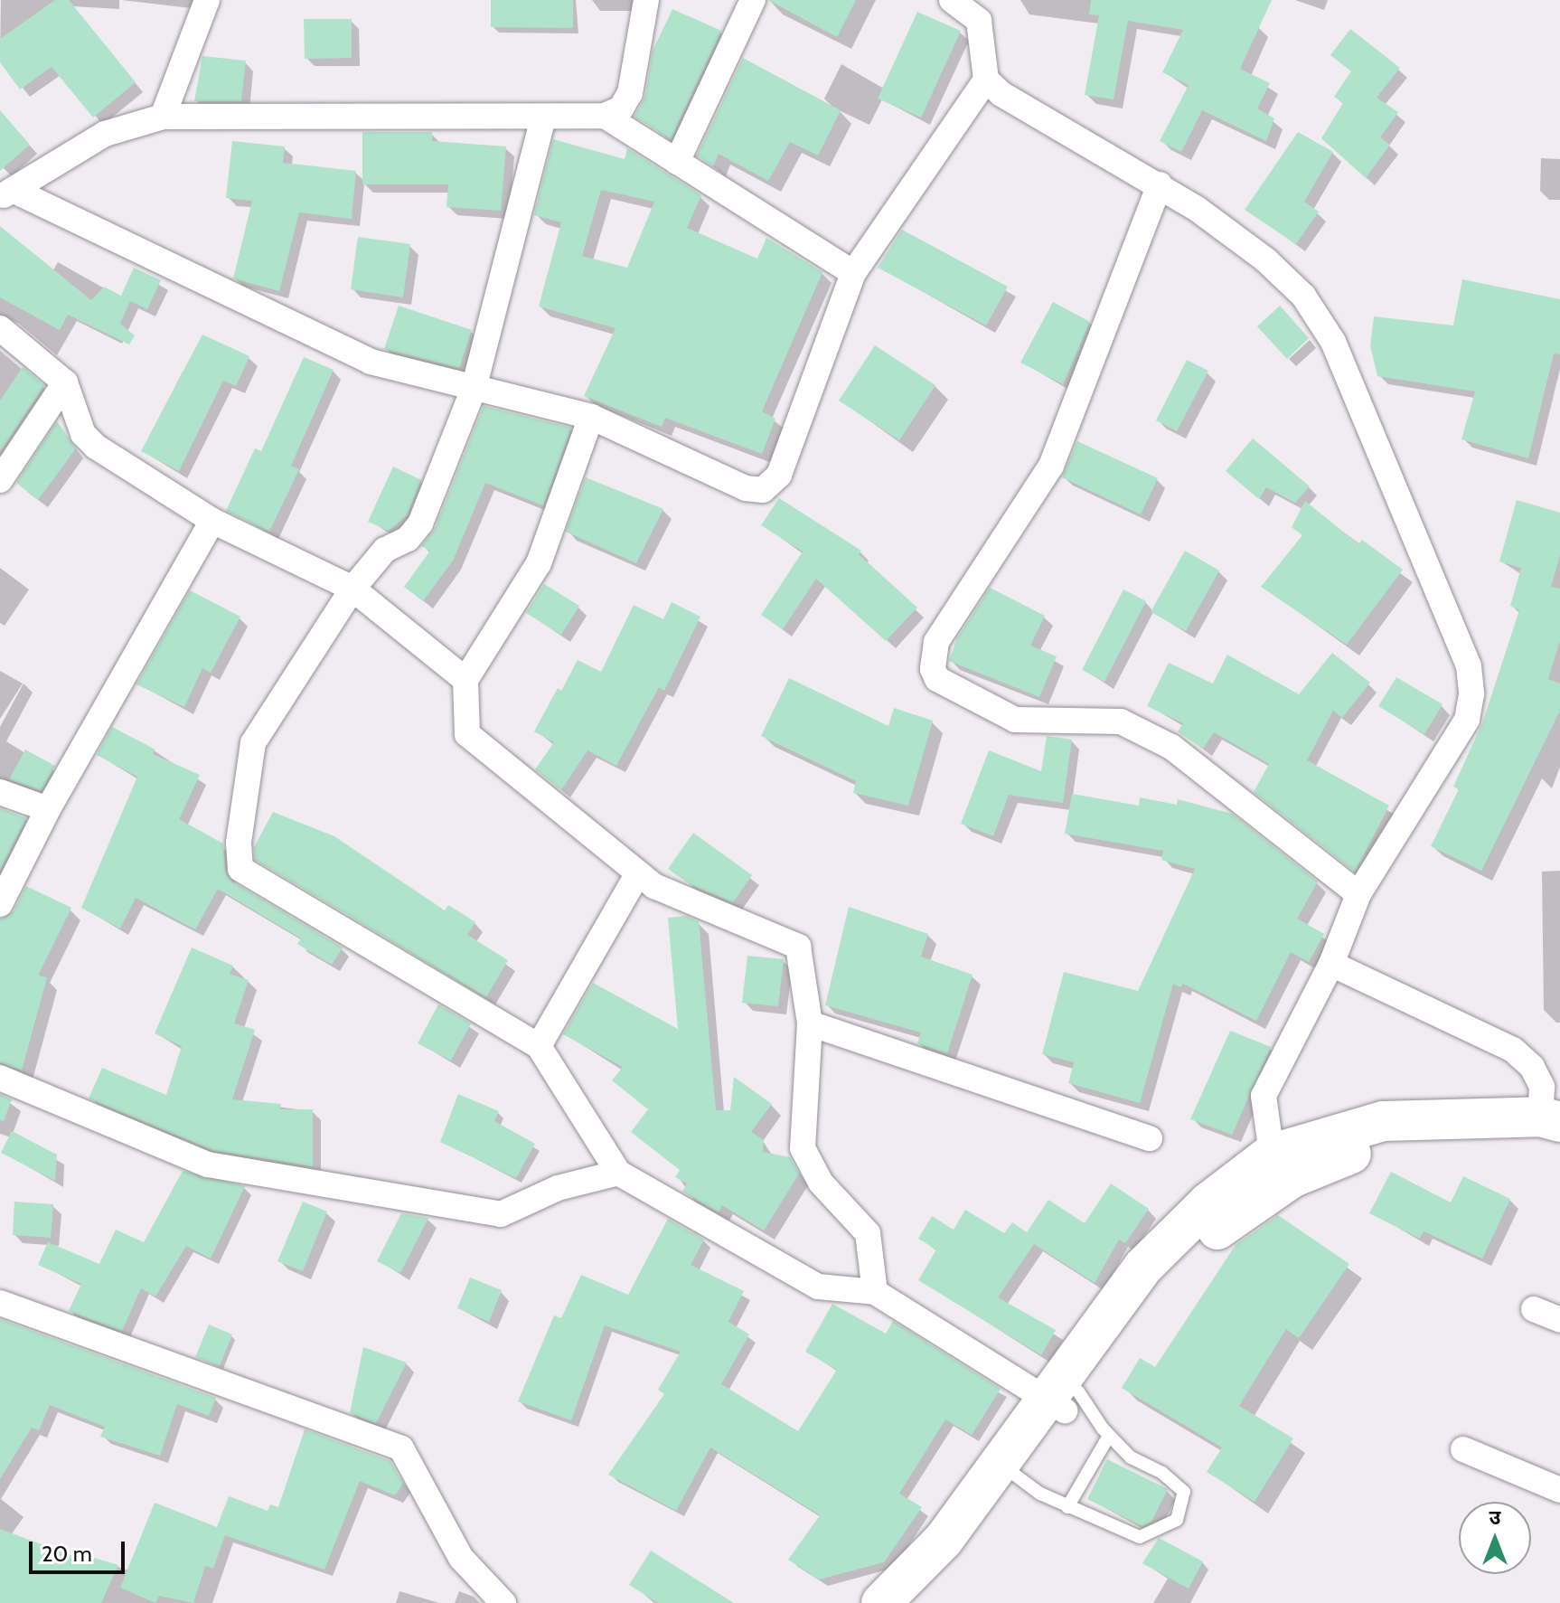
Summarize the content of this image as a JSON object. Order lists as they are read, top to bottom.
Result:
{
  "scale_bar": "20 m",
  "north": "top"
}
